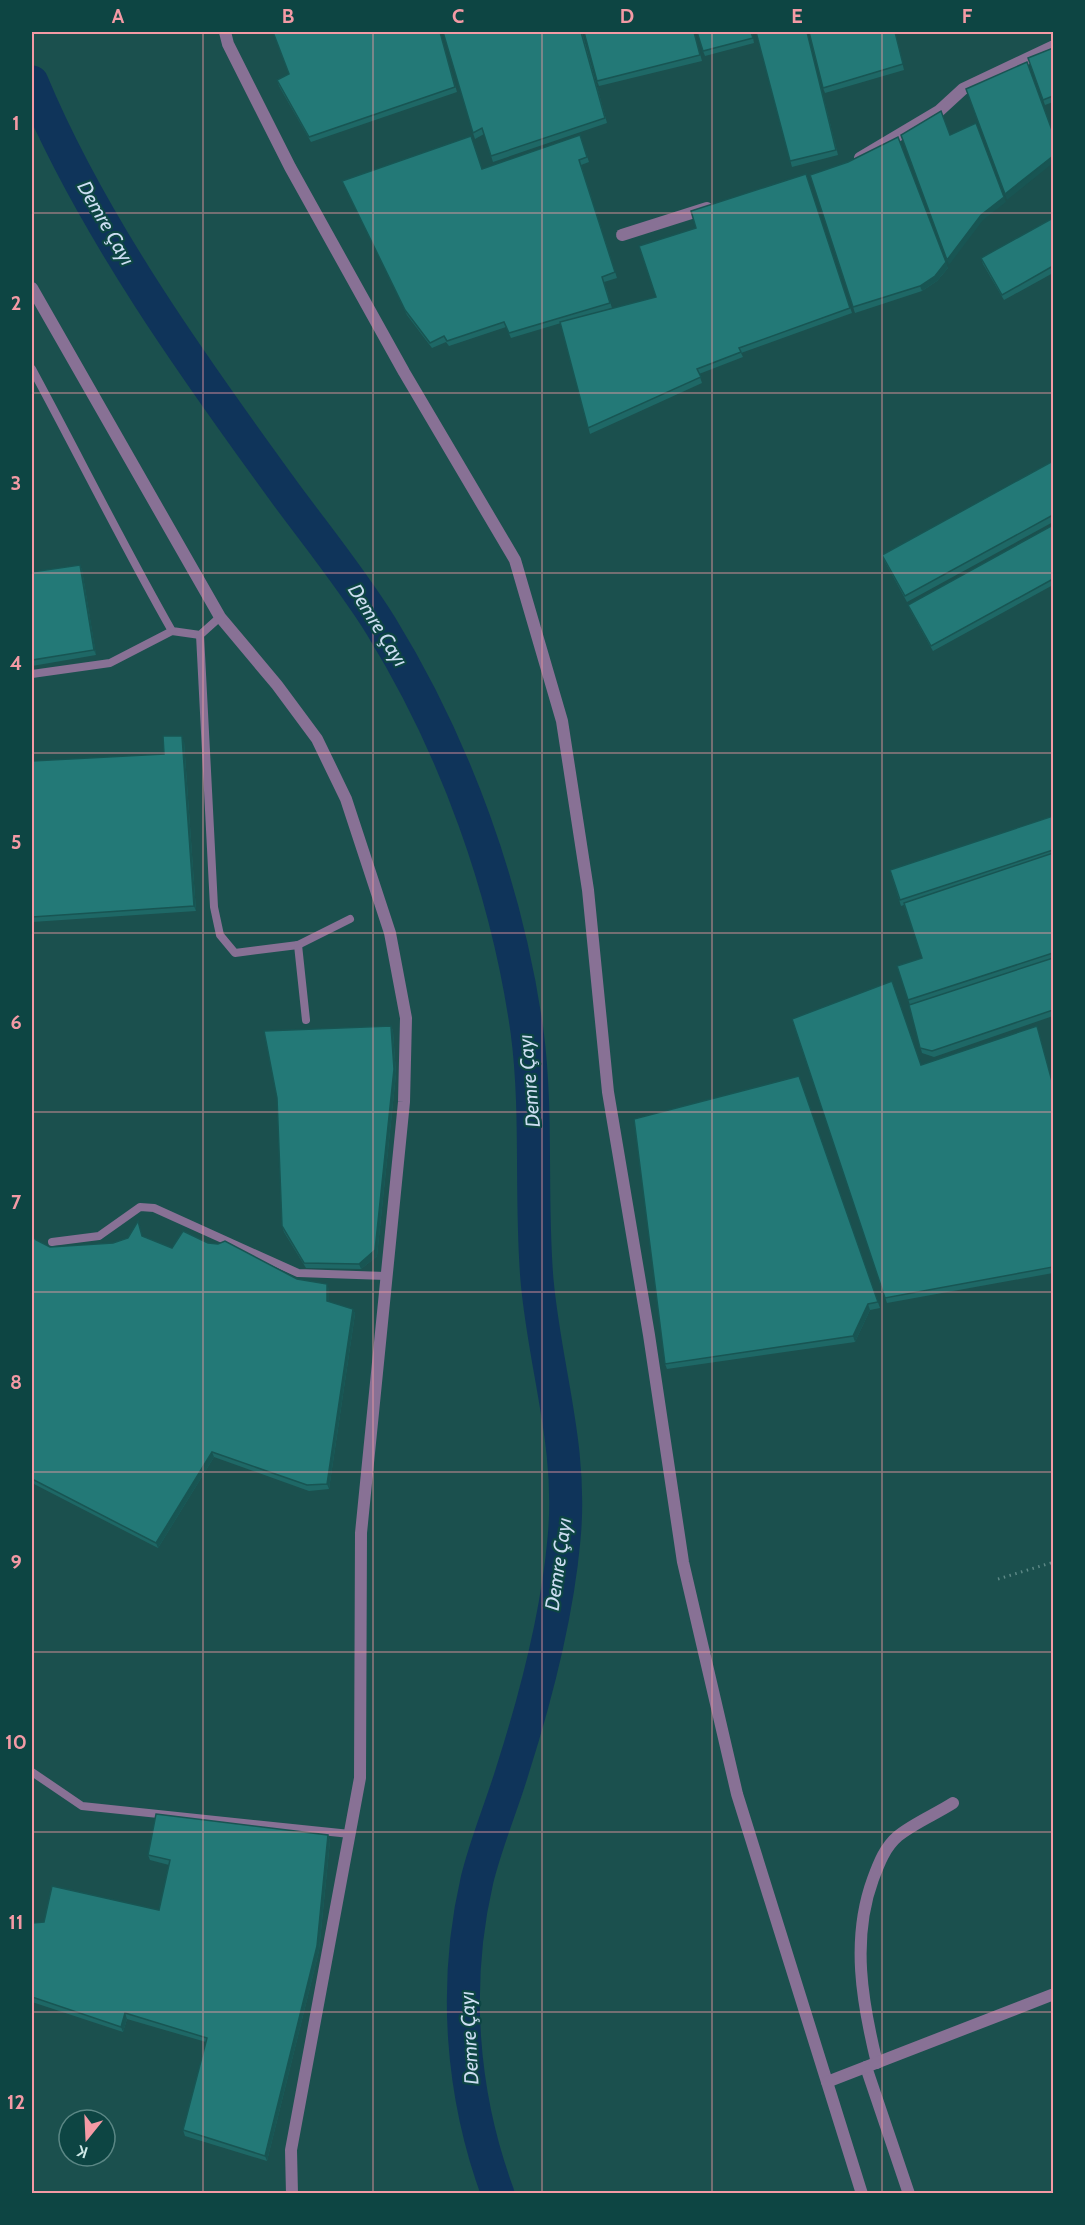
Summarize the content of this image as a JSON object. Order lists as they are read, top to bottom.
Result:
{
  "water": ["Demre Çayı"],
  "north": "bottom",
  "grid": {
    "columns": [
      "A",
      "B",
      "C",
      "D",
      "E",
      "F"
    ],
    "rows": [
      "1",
      "2",
      "3",
      "4",
      "5",
      "6",
      "7",
      "8",
      "9",
      "10",
      "11",
      "12"
    ]
  }
}
